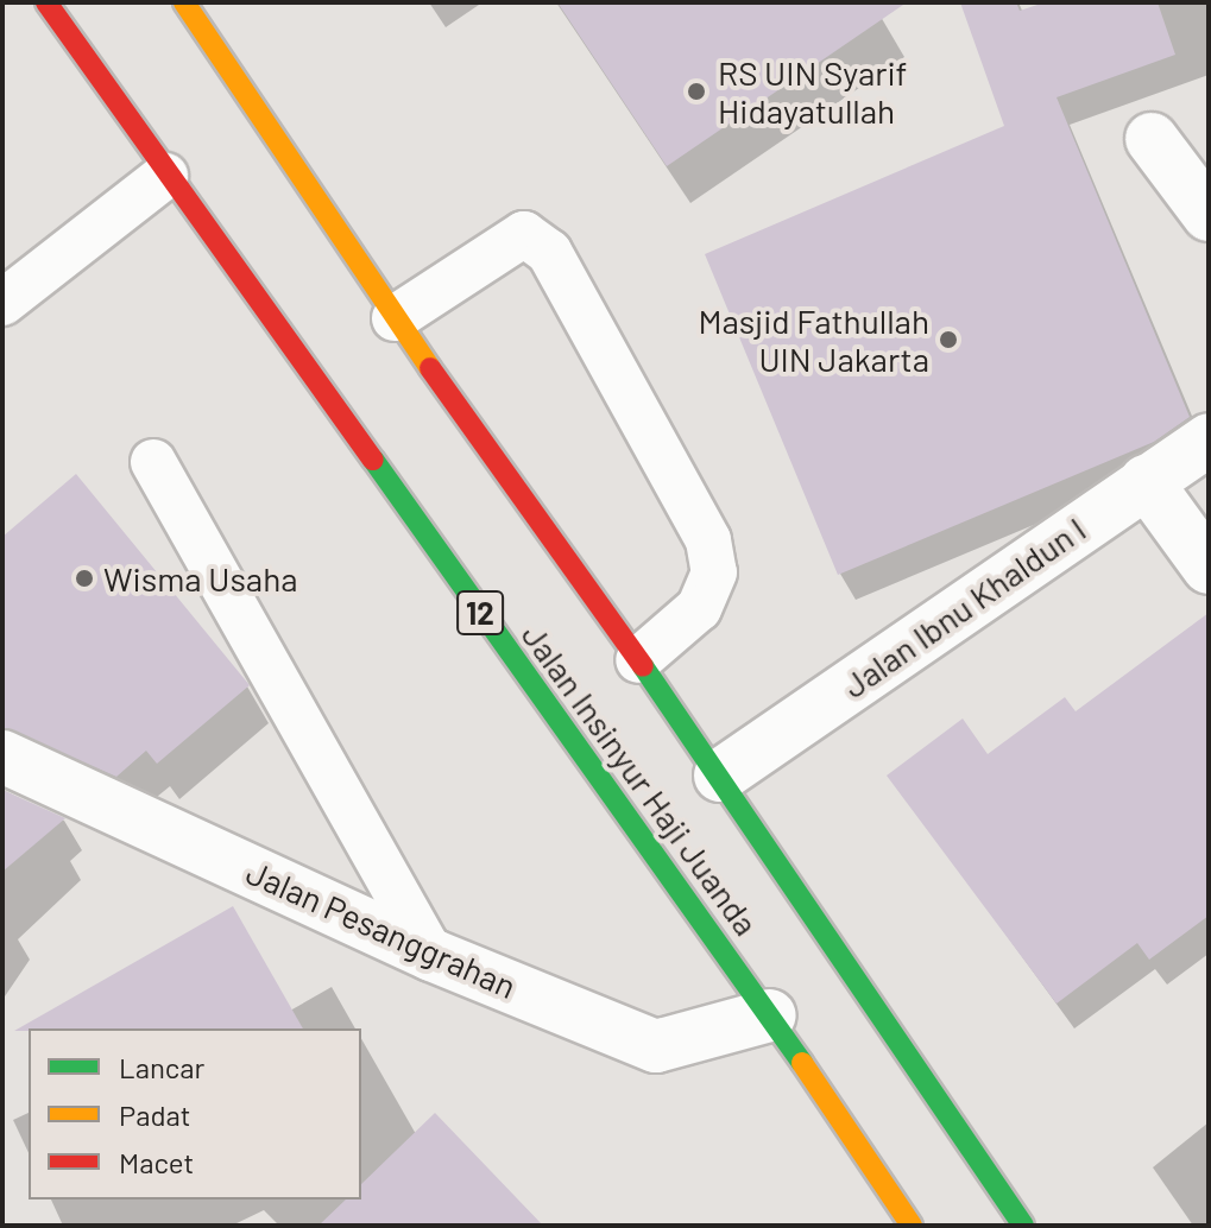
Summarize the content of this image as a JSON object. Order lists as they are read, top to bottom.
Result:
{
  "streets": {
    "highway": ["12", "Jalan Insinyur Haji Juanda"],
    "street": ["Jalan Ibnu Khaldun I", "Jalan Pesanggrahan"]
  },
  "crossings": [
    ["Jalan Ibnu Khaldun I", "Jalan Insinyur Haji Juanda"],
    ["Jalan Insinyur Haji Juanda", "Jalan Pesanggrahan"]
  ],
  "places": ["RS UIN Syarif Hidayatullah", "Masjid Fathullah UIN Jakarta", "Wisma Usaha"],
  "legend": ["Lancar", "Padat", "Macet"]
}
